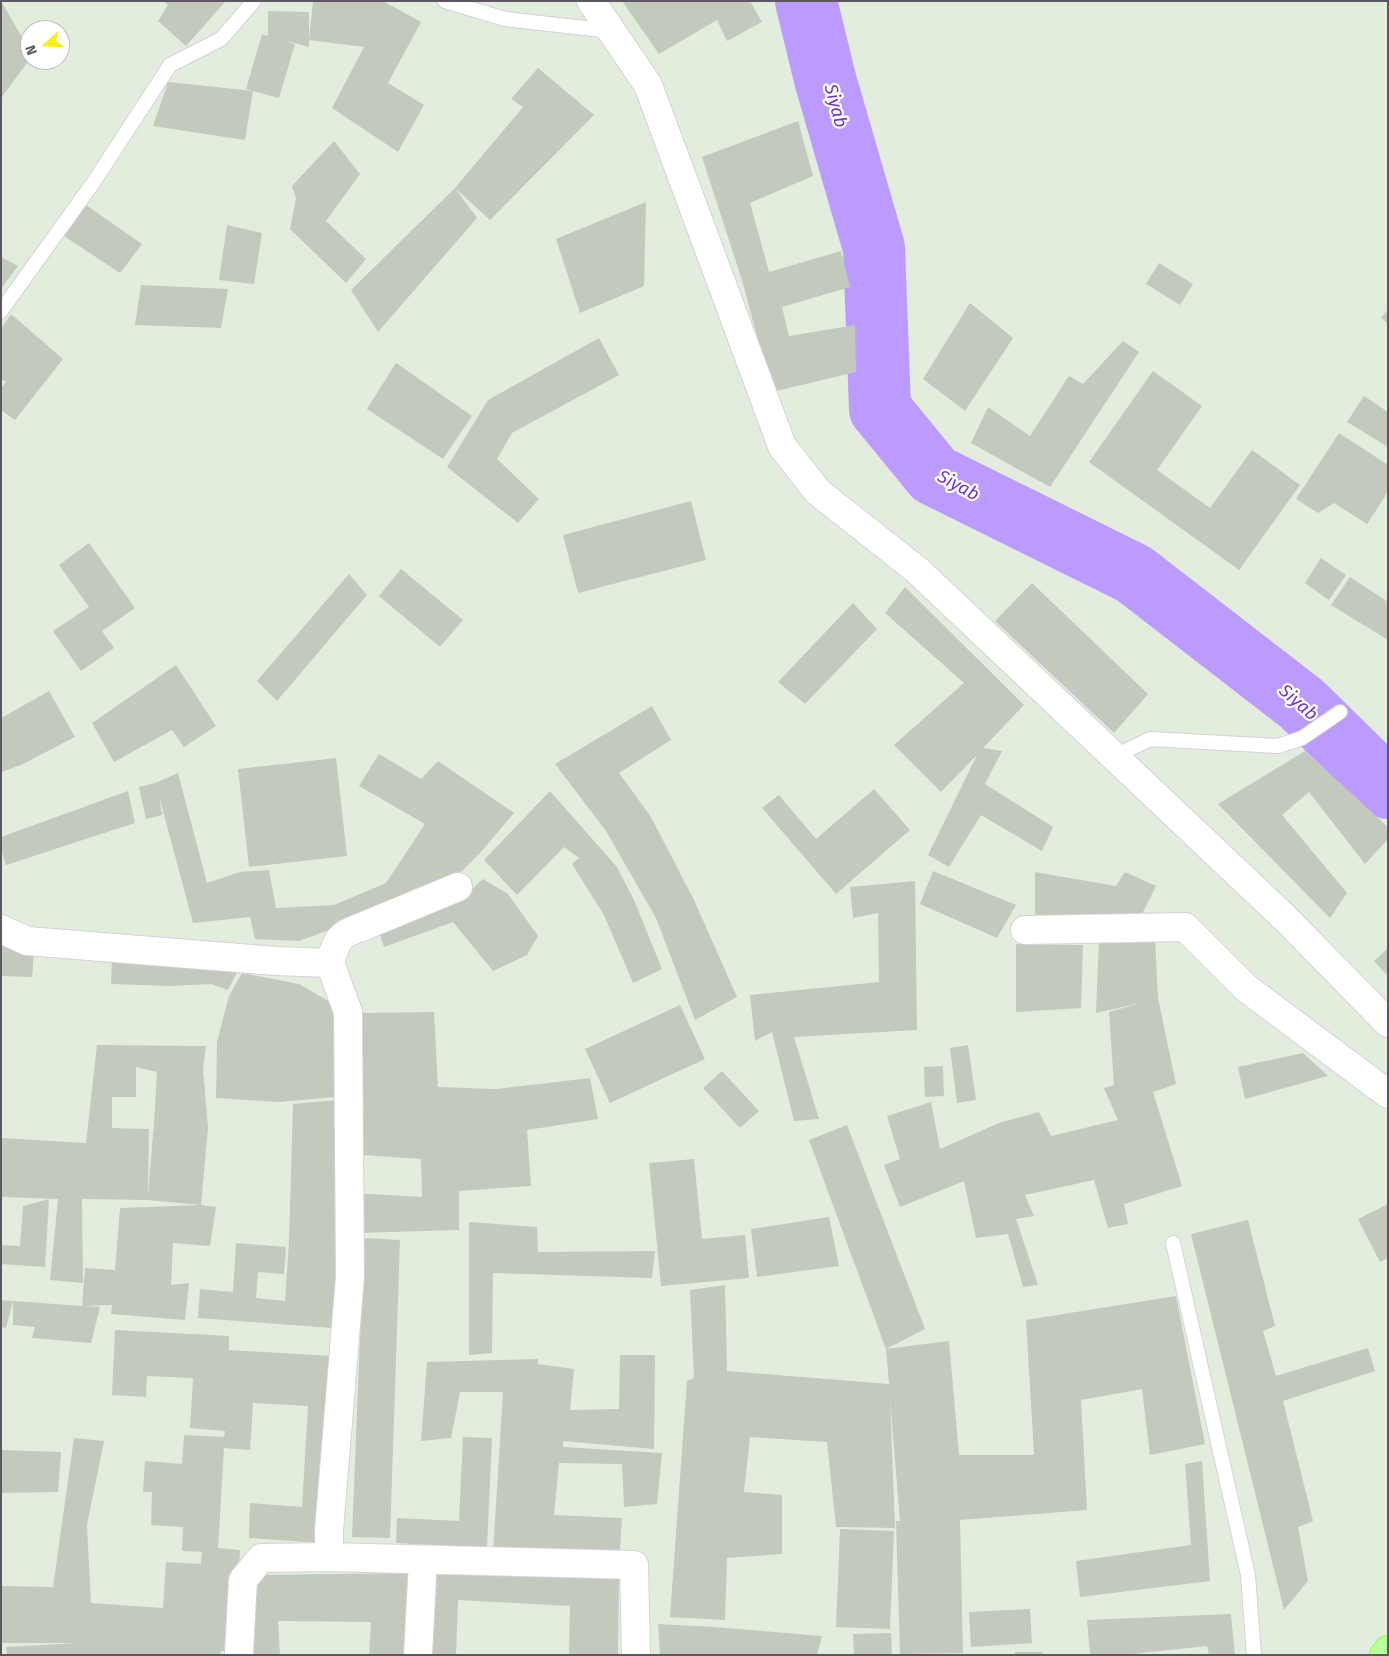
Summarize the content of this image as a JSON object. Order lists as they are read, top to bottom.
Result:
{
  "water": ["Siyab"],
  "north": "left"
}
